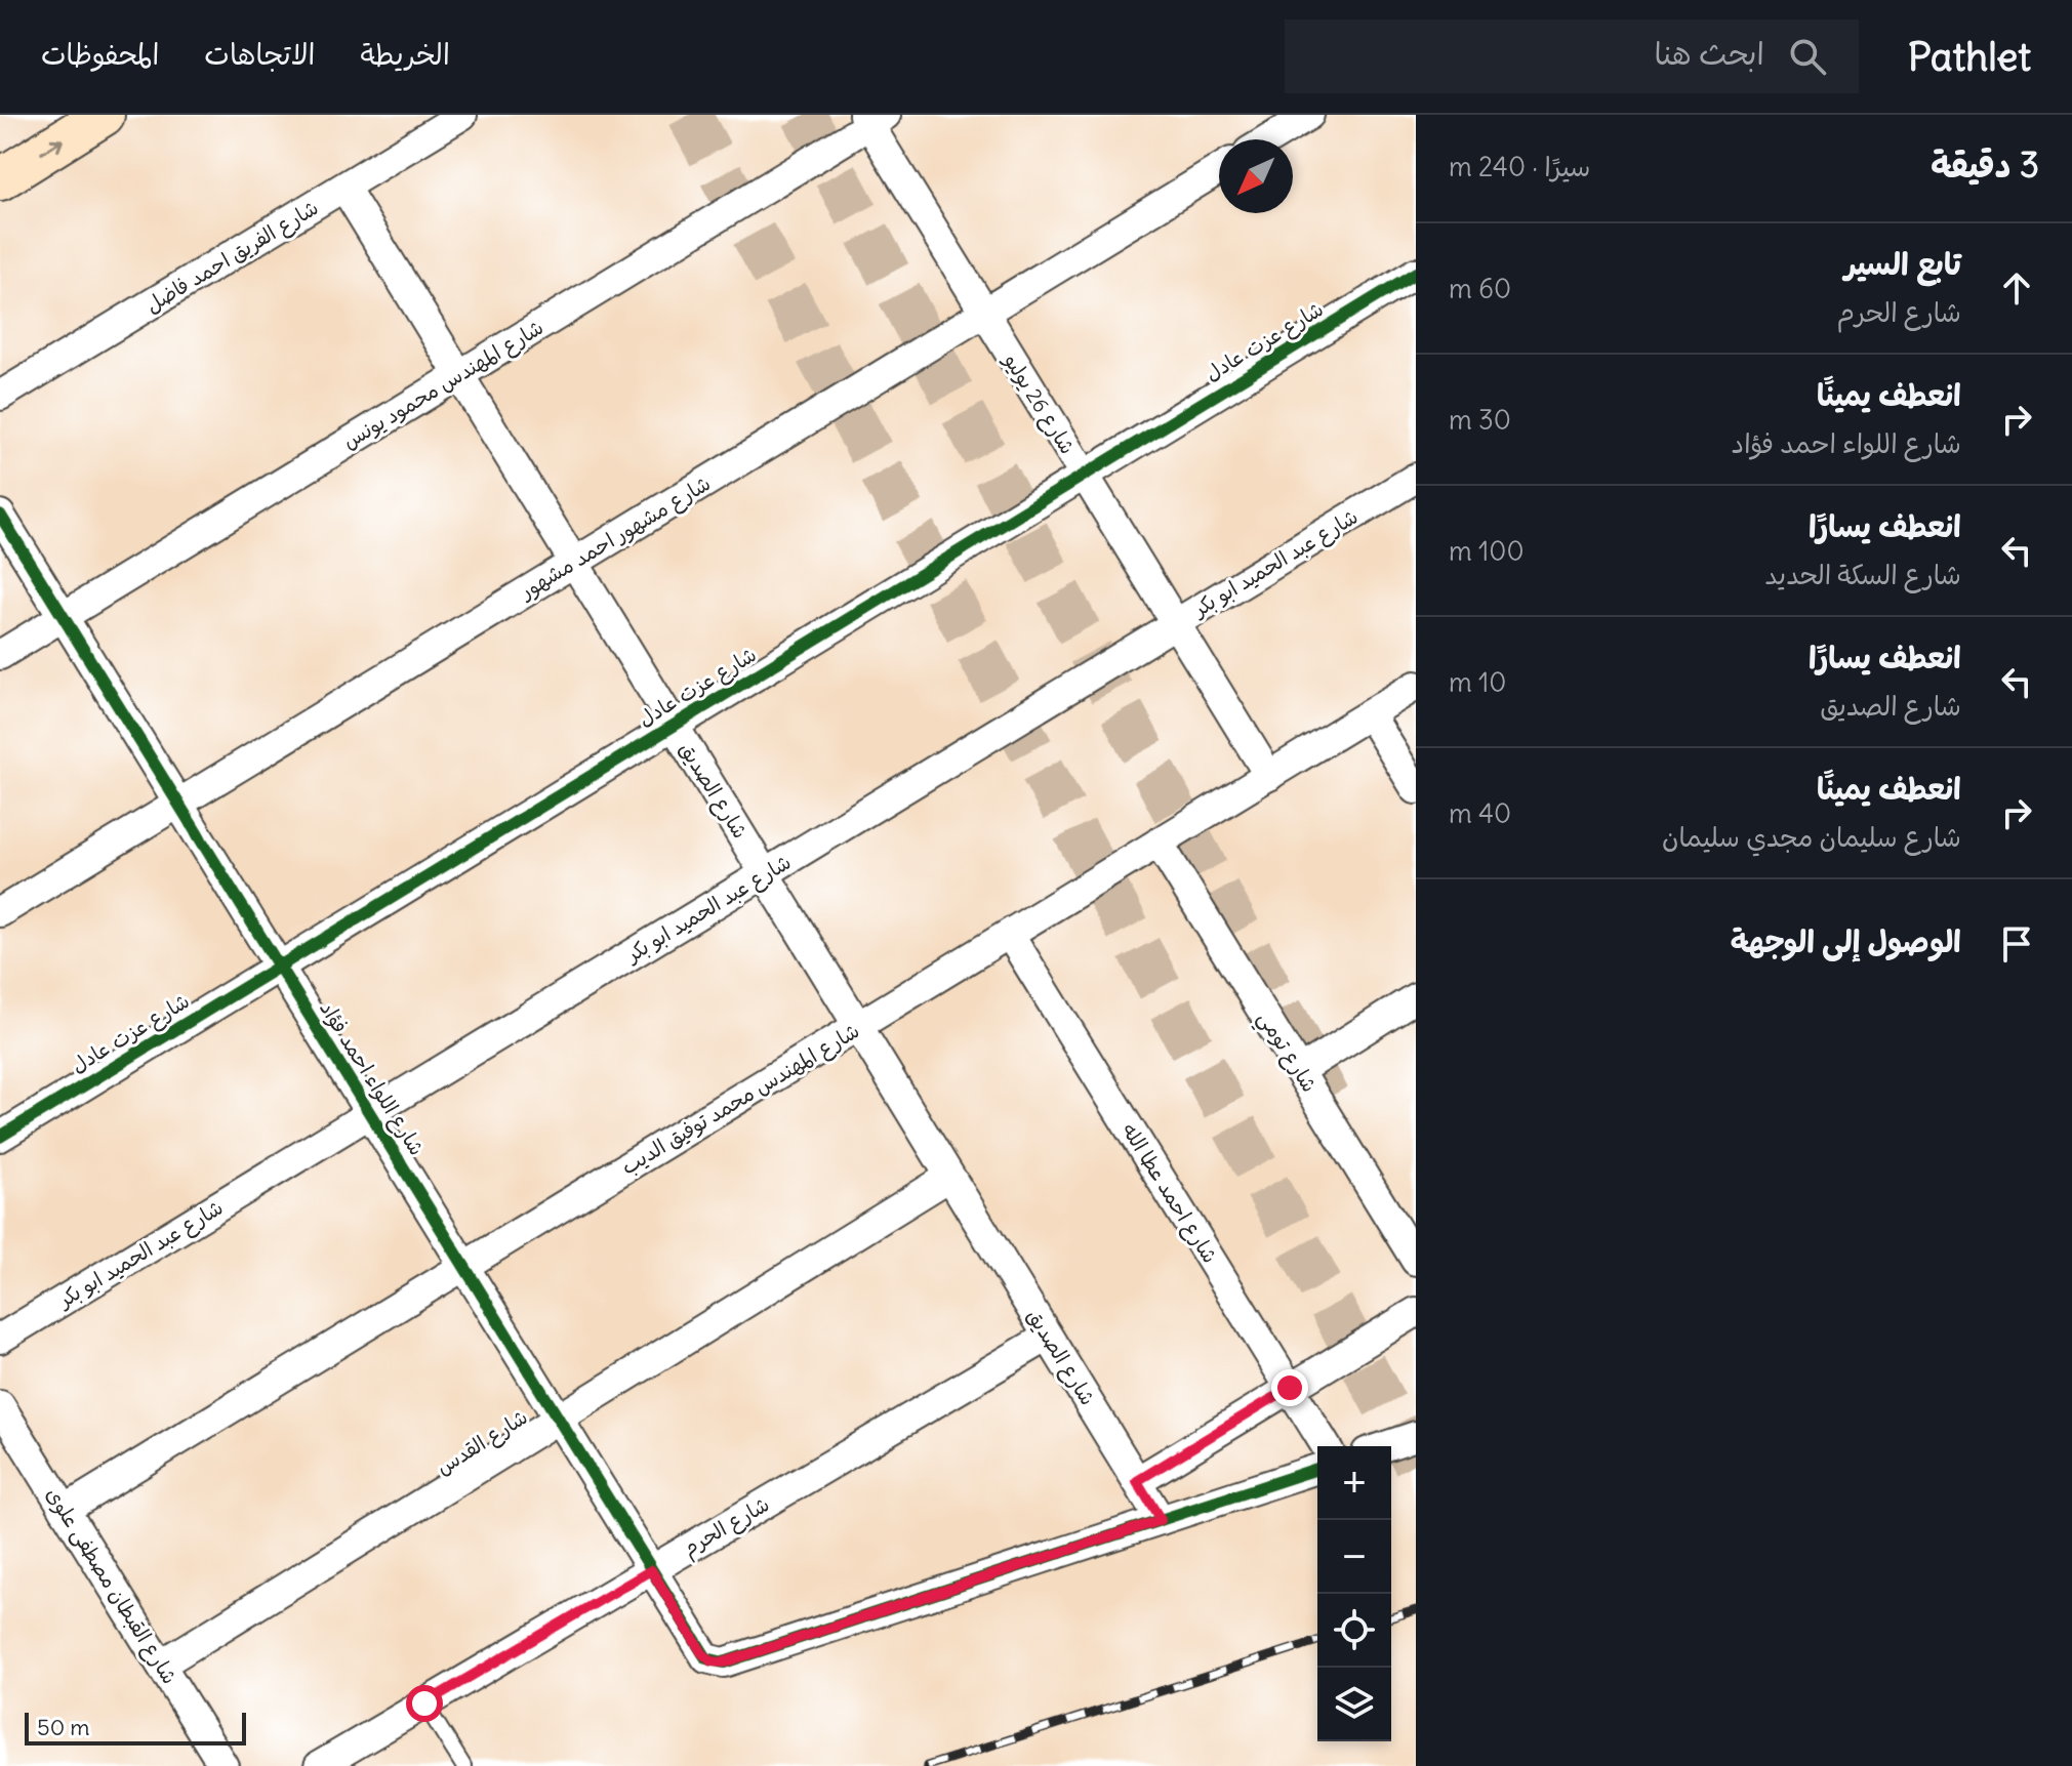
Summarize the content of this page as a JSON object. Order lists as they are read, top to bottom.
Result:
{
  "streets": {
    "street": [
      "شارع الفريق احمد فاضل",
      "شارع عزت عادل",
      "شارع المهندس محمود يونس",
      "شارع 26 يوليو",
      "شارع مشهور احمد مشهور",
      "شارع عبد الحميد ابو بكر",
      "شارع الصديق",
      "شارع تومي",
      "شارع اللواء احمد فؤاد",
      "شارع المهندس محمد توفيق الديب",
      "شارع احمد عطا الله",
      "شارع القدس",
      "شارع الحرم",
      "شارع القبطان مصطفى علوى"
    ]
  },
  "crossings": [
    ["شارع الفريق احمد فاضل", "شارع الصديق"],
    ["شارع عزت عادل", "شارع 26 يوليو"],
    ["شارع عزت عادل", "شارع الصديق"],
    ["شارع عزت عادل", "شارع اللواء احمد فؤاد"],
    ["شارع المهندس محمود يونس", "شارع 26 يوليو"],
    ["شارع المهندس محمود يونس", "شارع الصديق"],
    ["شارع المهندس محمود يونس", "شارع اللواء احمد فؤاد"],
    ["شارع 26 يوليو", "شارع مشهور احمد مشهور"],
    ["شارع 26 يوليو", "شارع عبد الحميد ابو بكر"],
    ["شارع 26 يوليو", "شارع المهندس محمد توفيق الديب"],
    ["شارع مشهور احمد مشهور", "شارع الصديق"],
    ["شارع مشهور احمد مشهور", "شارع اللواء احمد فؤاد"],
    ["شارع عبد الحميد ابو بكر", "شارع الصديق"],
    ["شارع عبد الحميد ابو بكر", "شارع اللواء احمد فؤاد"],
    ["شارع الصديق", "شارع اللواء احمد فؤاد"],
    ["شارع الصديق", "شارع المهندس محمد توفيق الديب"],
    ["شارع الصديق", "شارع القدس"],
    ["شارع الصديق", "شارع الحرم"],
    ["شارع تومي", "شارع المهندس محمد توفيق الديب"],
    ["شارع اللواء احمد فؤاد", "شارع المهندس محمد توفيق الديب"],
    ["شارع اللواء احمد فؤاد", "شارع القدس"],
    ["شارع اللواء احمد فؤاد", "شارع الحرم"],
    ["شارع المهندس محمد توفيق الديب", "شارع احمد عطا الله"],
    ["شارع المهندس محمد توفيق الديب", "شارع القبطان مصطفى علوى"],
    ["شارع القدس", "شارع القبطان مصطفى علوى"]
  ],
  "scale_bar": "50 m",
  "north": "bottom left",
  "page": {
    "header": "Pathlet",
    "search": "ابحث هنا",
    "nav": ["الخريطة", "الاتجاهات", "المحفوظات"],
    "heading": ["3 دقيقة", "سيرًا · 240 m"],
    "list": [
      ["تابع السير", "شارع الحرم", "60 m"],
      ["انعطف يمينًا", "شارع اللواء احمد فؤاد", "30 m"],
      ["انعطف يسارًا", "شارع السكة الحديد", "100 m"],
      ["انعطف يسارًا", "شارع الصديق", "10 m"],
      ["انعطف يمينًا", "شارع سليمان مجدي سليمان", "40 m"],
      "الوصول إلى الوجهة"
    ],
    "map_buttons": ["+", "−"],
    "scale": "50 m"
  }
}
